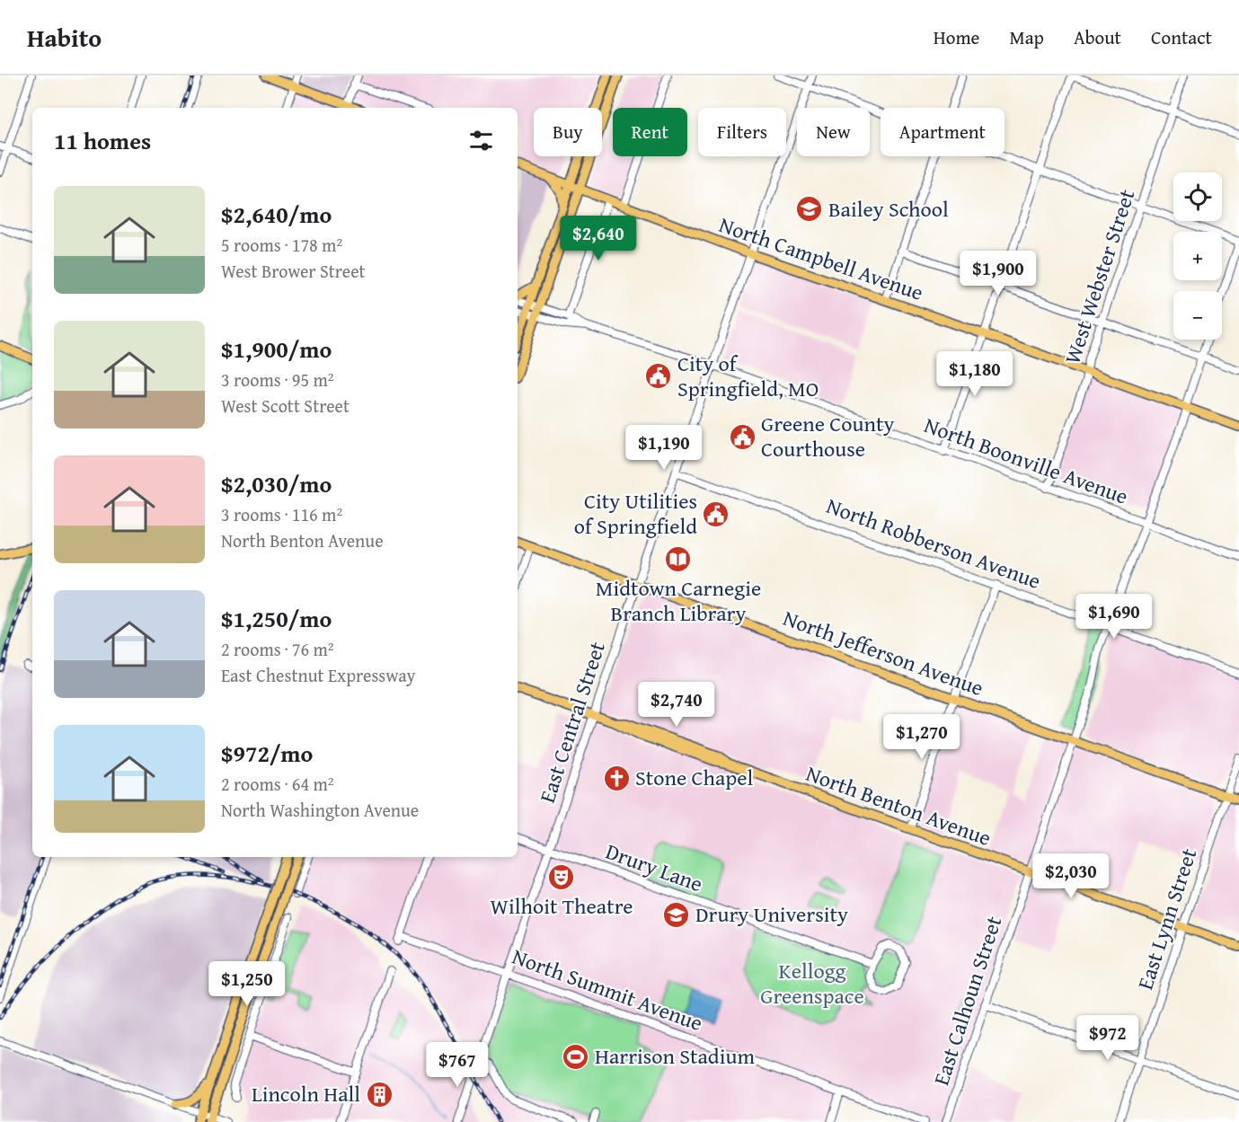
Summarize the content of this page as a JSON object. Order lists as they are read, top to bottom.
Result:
{
  "streets": {
    "main road": ["North Campbell Avenue", "North Jefferson Avenue", "North Benton Avenue"],
    "street": [
      "West Webster Street",
      "North Boonville Avenue",
      "North Robberson Avenue",
      "East Central Street",
      "Drury Lane",
      "East Lynn Street",
      "North Summit Avenue",
      "East Calhoun Street"
    ]
  },
  "crossings": [
    ["North Campbell Avenue", "West Webster Street"],
    ["North Campbell Avenue", "East Central Street"],
    ["North Campbell Avenue", "East Calhoun Street"],
    ["West Webster Street", "North Boonville Avenue"],
    ["North Boonville Avenue", "East Central Street"],
    ["North Boonville Avenue", "East Calhoun Street"],
    ["North Robberson Avenue", "East Central Street"],
    ["North Robberson Avenue", "East Calhoun Street"],
    ["North Jefferson Avenue", "East Central Street"],
    ["North Jefferson Avenue", "East Lynn Street"],
    ["North Jefferson Avenue", "East Calhoun Street"],
    ["East Central Street", "North Benton Avenue"],
    ["East Central Street", "Drury Lane"],
    ["East Central Street", "North Summit Avenue"],
    ["North Benton Avenue", "East Lynn Street"],
    ["North Benton Avenue", "East Calhoun Street"]
  ],
  "parks": ["Kellogg Greenspace"],
  "places": {
    "school or university": ["Bailey School", "Drury University"],
    "public building": ["City of Springfield, MO", "Greene County Courthouse", "City Utilities of Springfield"],
    "library": ["Midtown Carnegie Branch Library"],
    "church": ["Stone Chapel"],
    "theatre": ["Wilhoit Theatre"],
    "sports": ["Harrison Stadium"],
    "building": ["Lincoln Hall"]
  },
  "page": {
    "header": "Habito",
    "nav": [
      "Home",
      "Map",
      "About",
      "Contact"
    ],
    "chip": [
      "Buy",
      "Rent",
      "Filters",
      "New",
      "Apartment"
    ],
    "heading": "11 homes",
    "map_buttons": ["+", "−"],
    "list": [
      {
        "name": "$2,640/mo",
        "note": "5 rooms · 178 m² · West Brower Street"
      },
      {
        "name": "$1,900/mo",
        "note": "3 rooms · 95 m² · West Scott Street"
      },
      {
        "name": "$2,030/mo",
        "note": "3 rooms · 116 m² · North Benton Avenue"
      },
      {
        "name": "$1,250/mo",
        "note": "2 rooms · 76 m² · East Chestnut Expressway"
      },
      {
        "name": "$972/mo",
        "note": "2 rooms · 64 m² · North Washington Avenue"
      }
    ],
    "price": [
      "$2,640",
      "$1,900",
      "$1,180",
      "$1,190",
      "$1,690",
      "$2,740",
      "$1,270",
      "$2,030",
      "$1,250",
      "$972",
      "$767"
    ]
  }
}
